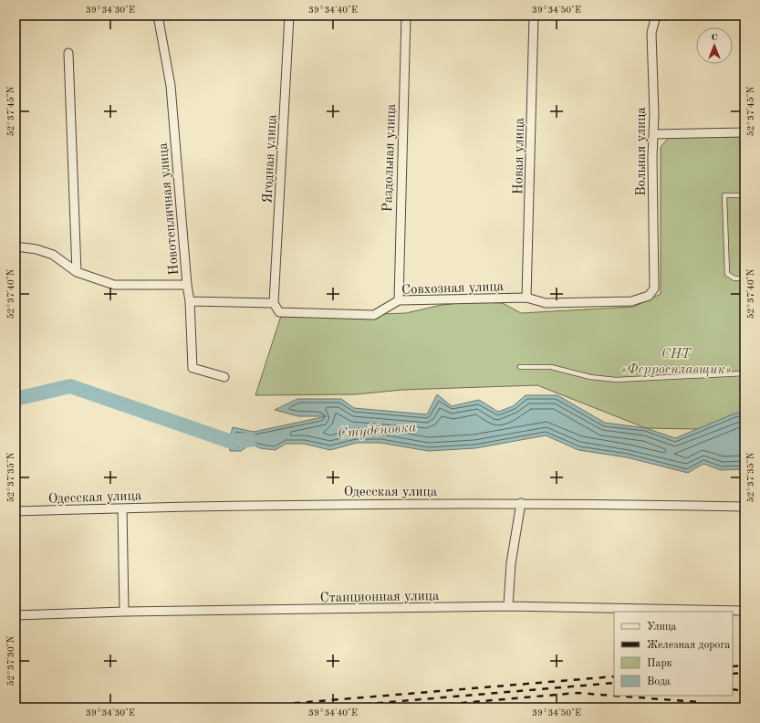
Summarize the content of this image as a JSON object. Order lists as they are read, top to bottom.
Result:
{
  "streets": {
    "street": [
      "Вольная улица",
      "Новая улица",
      "Раздольная улица",
      "Ягодная улица",
      "Новотепличная улица",
      "Совхозная улица",
      "Одесская улица",
      "Станционная улица"
    ]
  },
  "crossings": [
    ["Вольная улица", "Совхозная улица"],
    ["Новая улица", "Совхозная улица"],
    ["Раздольная улица", "Совхозная улица"],
    ["Ягодная улица", "Совхозная улица"]
  ],
  "water": ["Студёновка"],
  "parks": ["СНТ «Ферросплавщик»"],
  "legend": [
    "Улица",
    "Железная дорога",
    "Парк",
    "Вода"
  ],
  "north": "top",
  "coordinates": [
    "39°34'30\"E",
    "39°34'40\"E",
    "39°34'50\"E",
    "52°37'45\"N",
    "52°37'40\"N",
    "52°37'35\"N",
    "52°37'30\"N"
  ]
}
